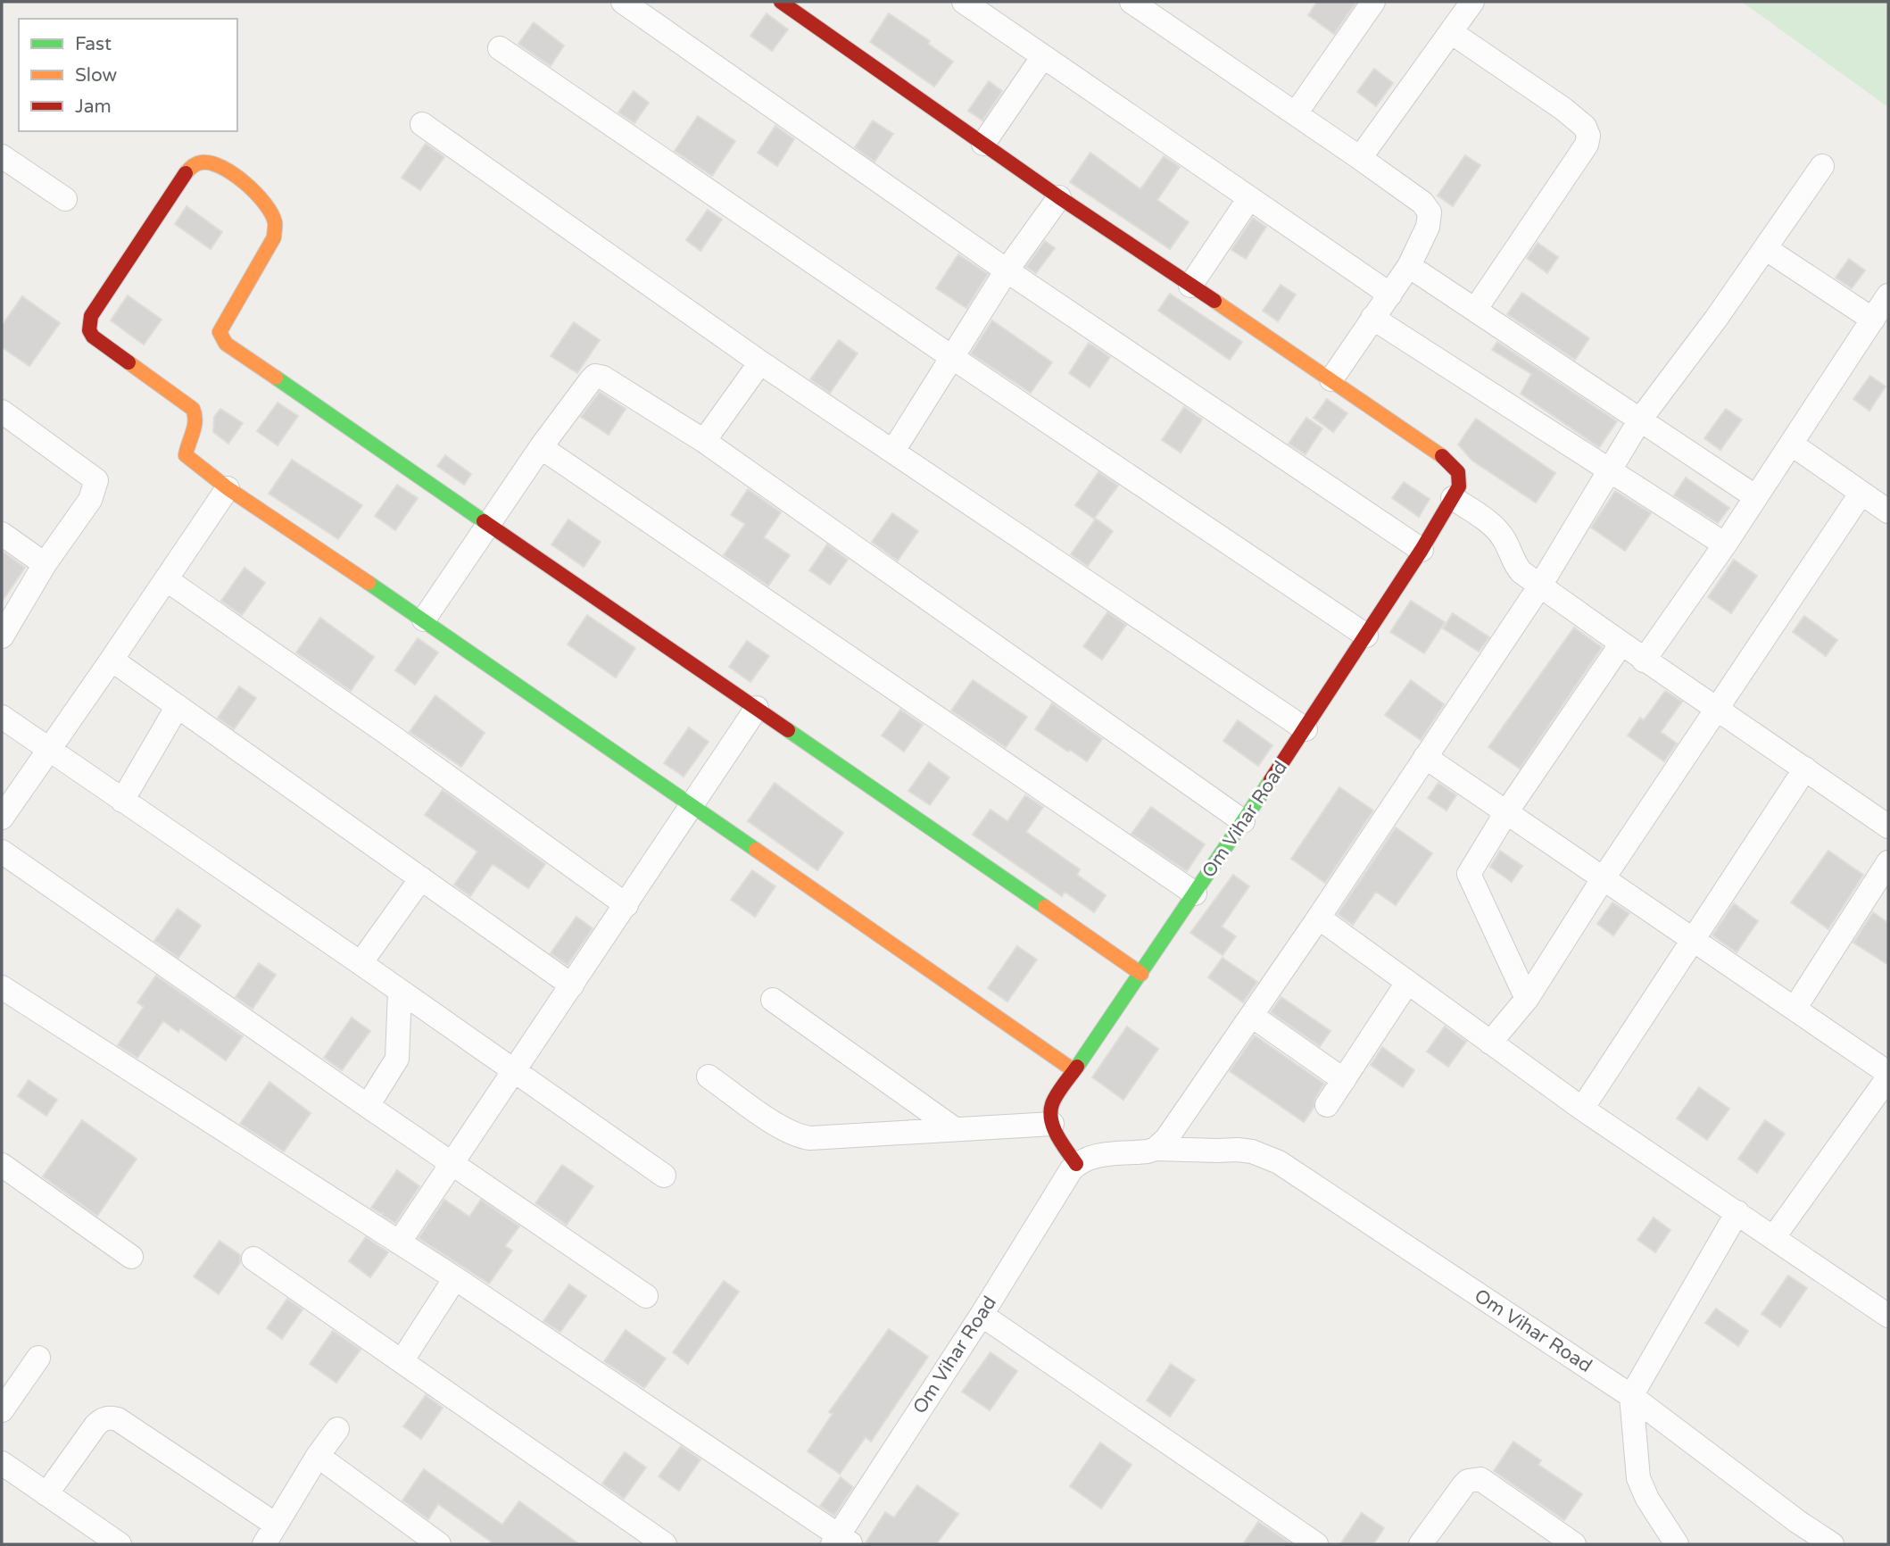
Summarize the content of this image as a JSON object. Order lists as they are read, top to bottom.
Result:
{
  "streets": {
    "street": ["Om Vihar Road"]
  },
  "legend": ["Fast", "Slow", "Jam"]
}
